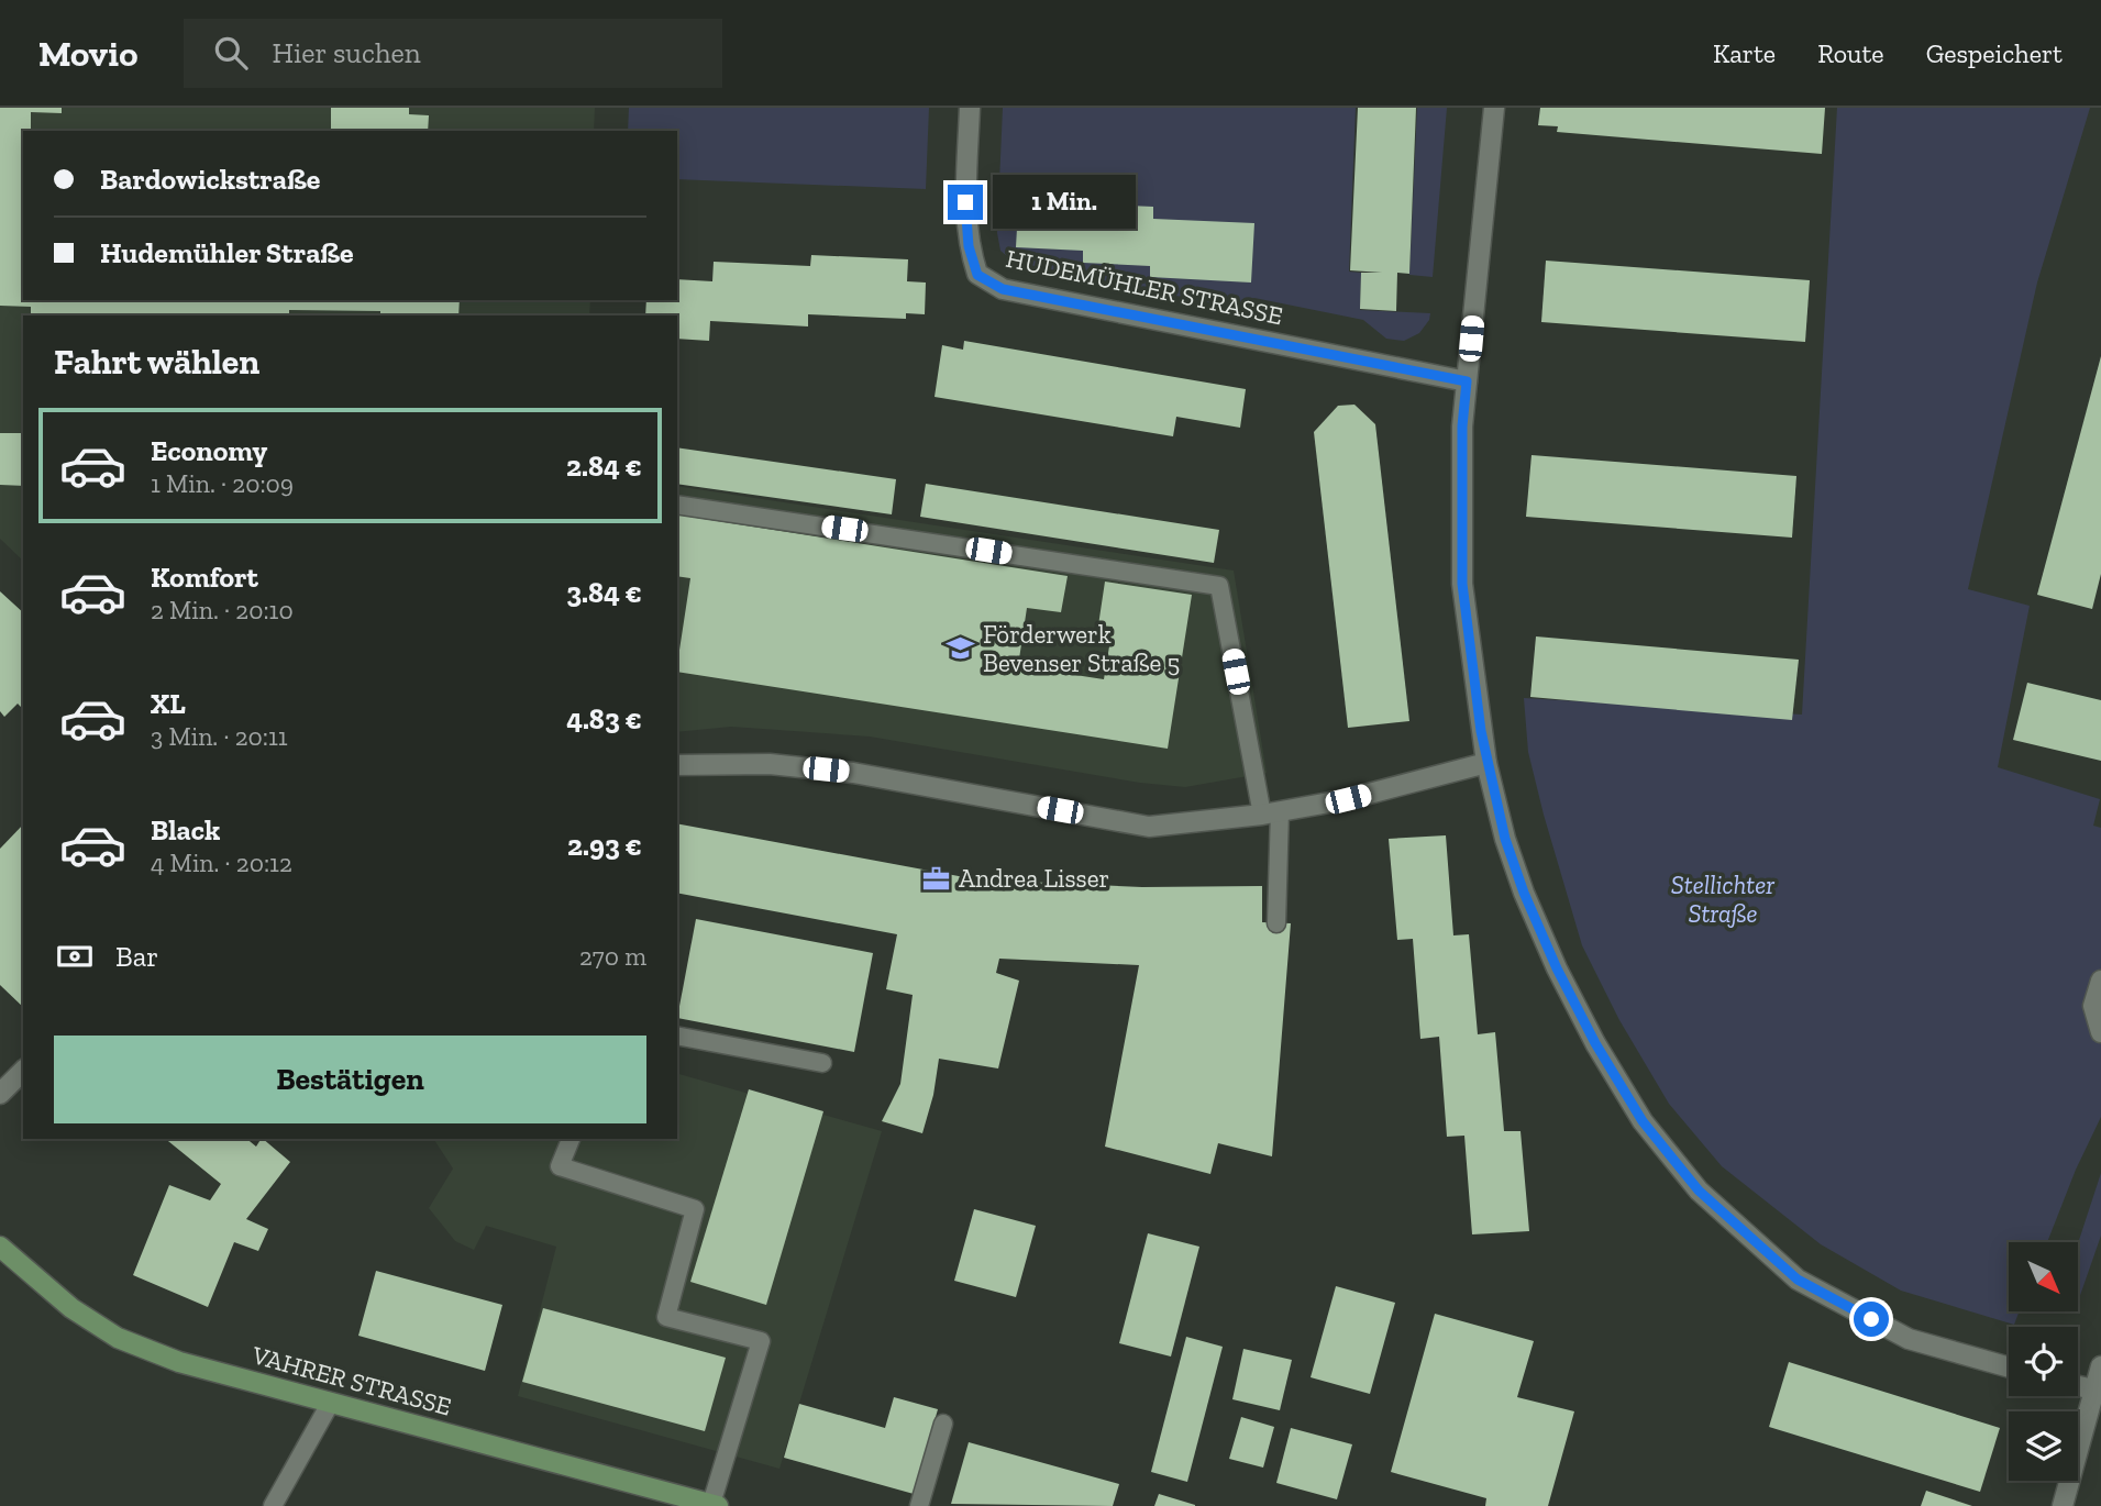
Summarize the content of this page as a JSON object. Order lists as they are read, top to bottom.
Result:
{
  "streets": {
    "main road": ["VAHRER STRASSE"],
    "street": ["HUDEMÜHLER STRASSE"]
  },
  "parks": ["Stellichter Straße"],
  "places": {
    "school or university": ["Förderwerk Bevenser Straße 5"],
    "office": ["Andrea Lisser"]
  },
  "north": "bottom right",
  "page": {
    "header": "Movio",
    "search": "Hier suchen",
    "nav": ["Karte", "Route", "Gespeichert"],
    "banner": ["Bardowickstraße", "Hudemühler Straße"],
    "bubble": "1 Min.",
    "heading": "Fahrt wählen",
    "list": [
      {
        "name": "Economy",
        "note": "1 Min. · 20:09",
        "value": "2.84 €"
      },
      {
        "name": "Komfort",
        "note": "2 Min. · 20:10",
        "value": "3.84 €"
      },
      {
        "name": "XL",
        "note": "3 Min. · 20:11",
        "value": "4.83 €"
      },
      {
        "name": "Black",
        "note": "4 Min. · 20:12",
        "value": "2.93 €"
      }
    ],
    "pay": ["Bar", "270 m"],
    "buttons": "Bestätigen"
  }
}
